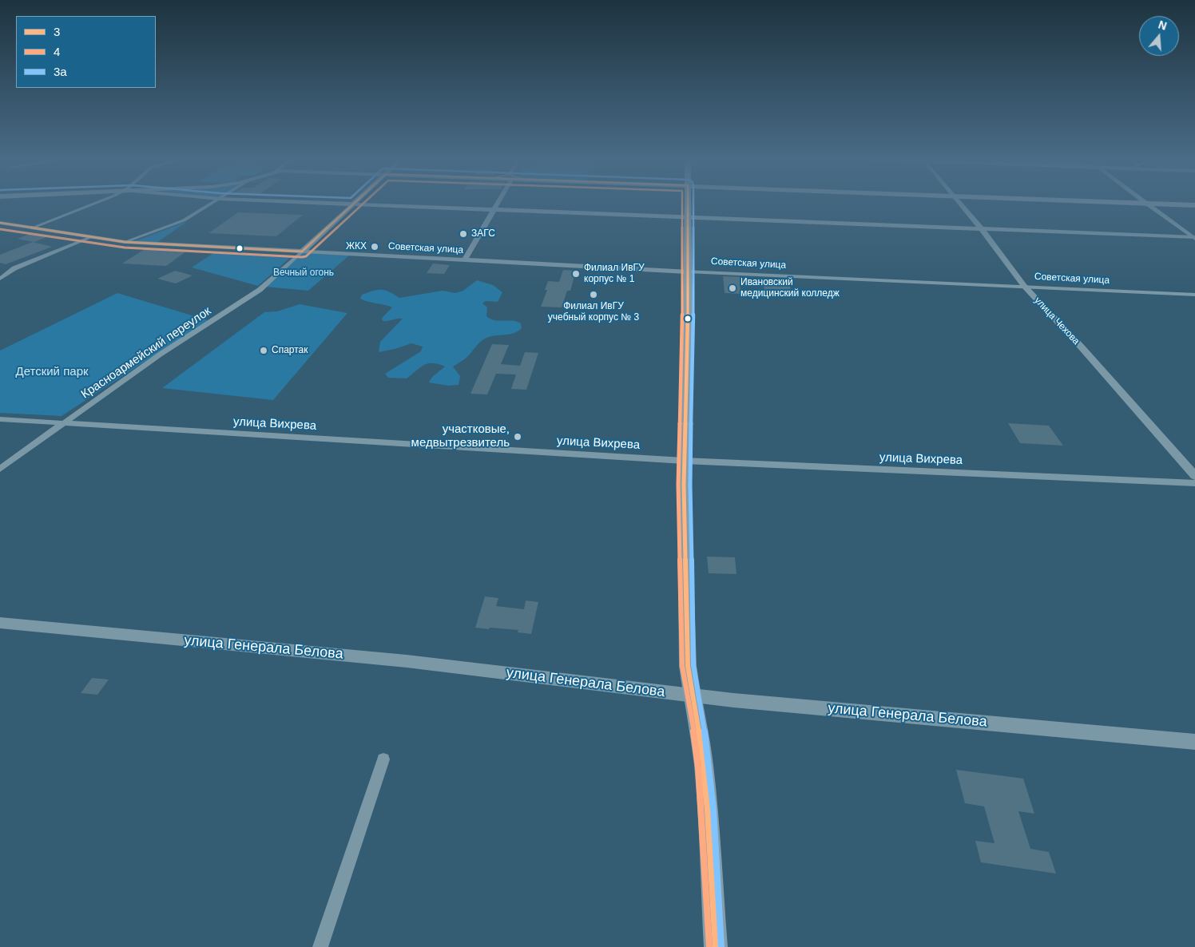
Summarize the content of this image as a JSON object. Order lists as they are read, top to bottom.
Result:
{
  "streets": {
    "street": [
      "Советская улица",
      "улица Чехова",
      "Красноармейский переулок",
      "улица Вихрева",
      "улица Генерала Белова"
    ]
  },
  "crossings": [
    ["Советская улица", "улица Чехова"],
    ["Советская улица", "Красноармейский переулок"],
    ["Красноармейский переулок", "улица Вихрева"]
  ],
  "parks": ["Вечный огонь", "Детский парк"],
  "places": [
    "ЗАГС",
    "ЖКХ",
    "Филиал ИвГУ корпус № 1",
    "Ивановский медицинский колледж",
    "Филиал ИвГУ учебный корпус № 3",
    "Спартак",
    "участковые, медвытрезвитель"
  ],
  "lines": ["transit line 3", "transit line 4", "transit line 3а"],
  "legend": ["3", "4", "3а"],
  "north": "top"
}
